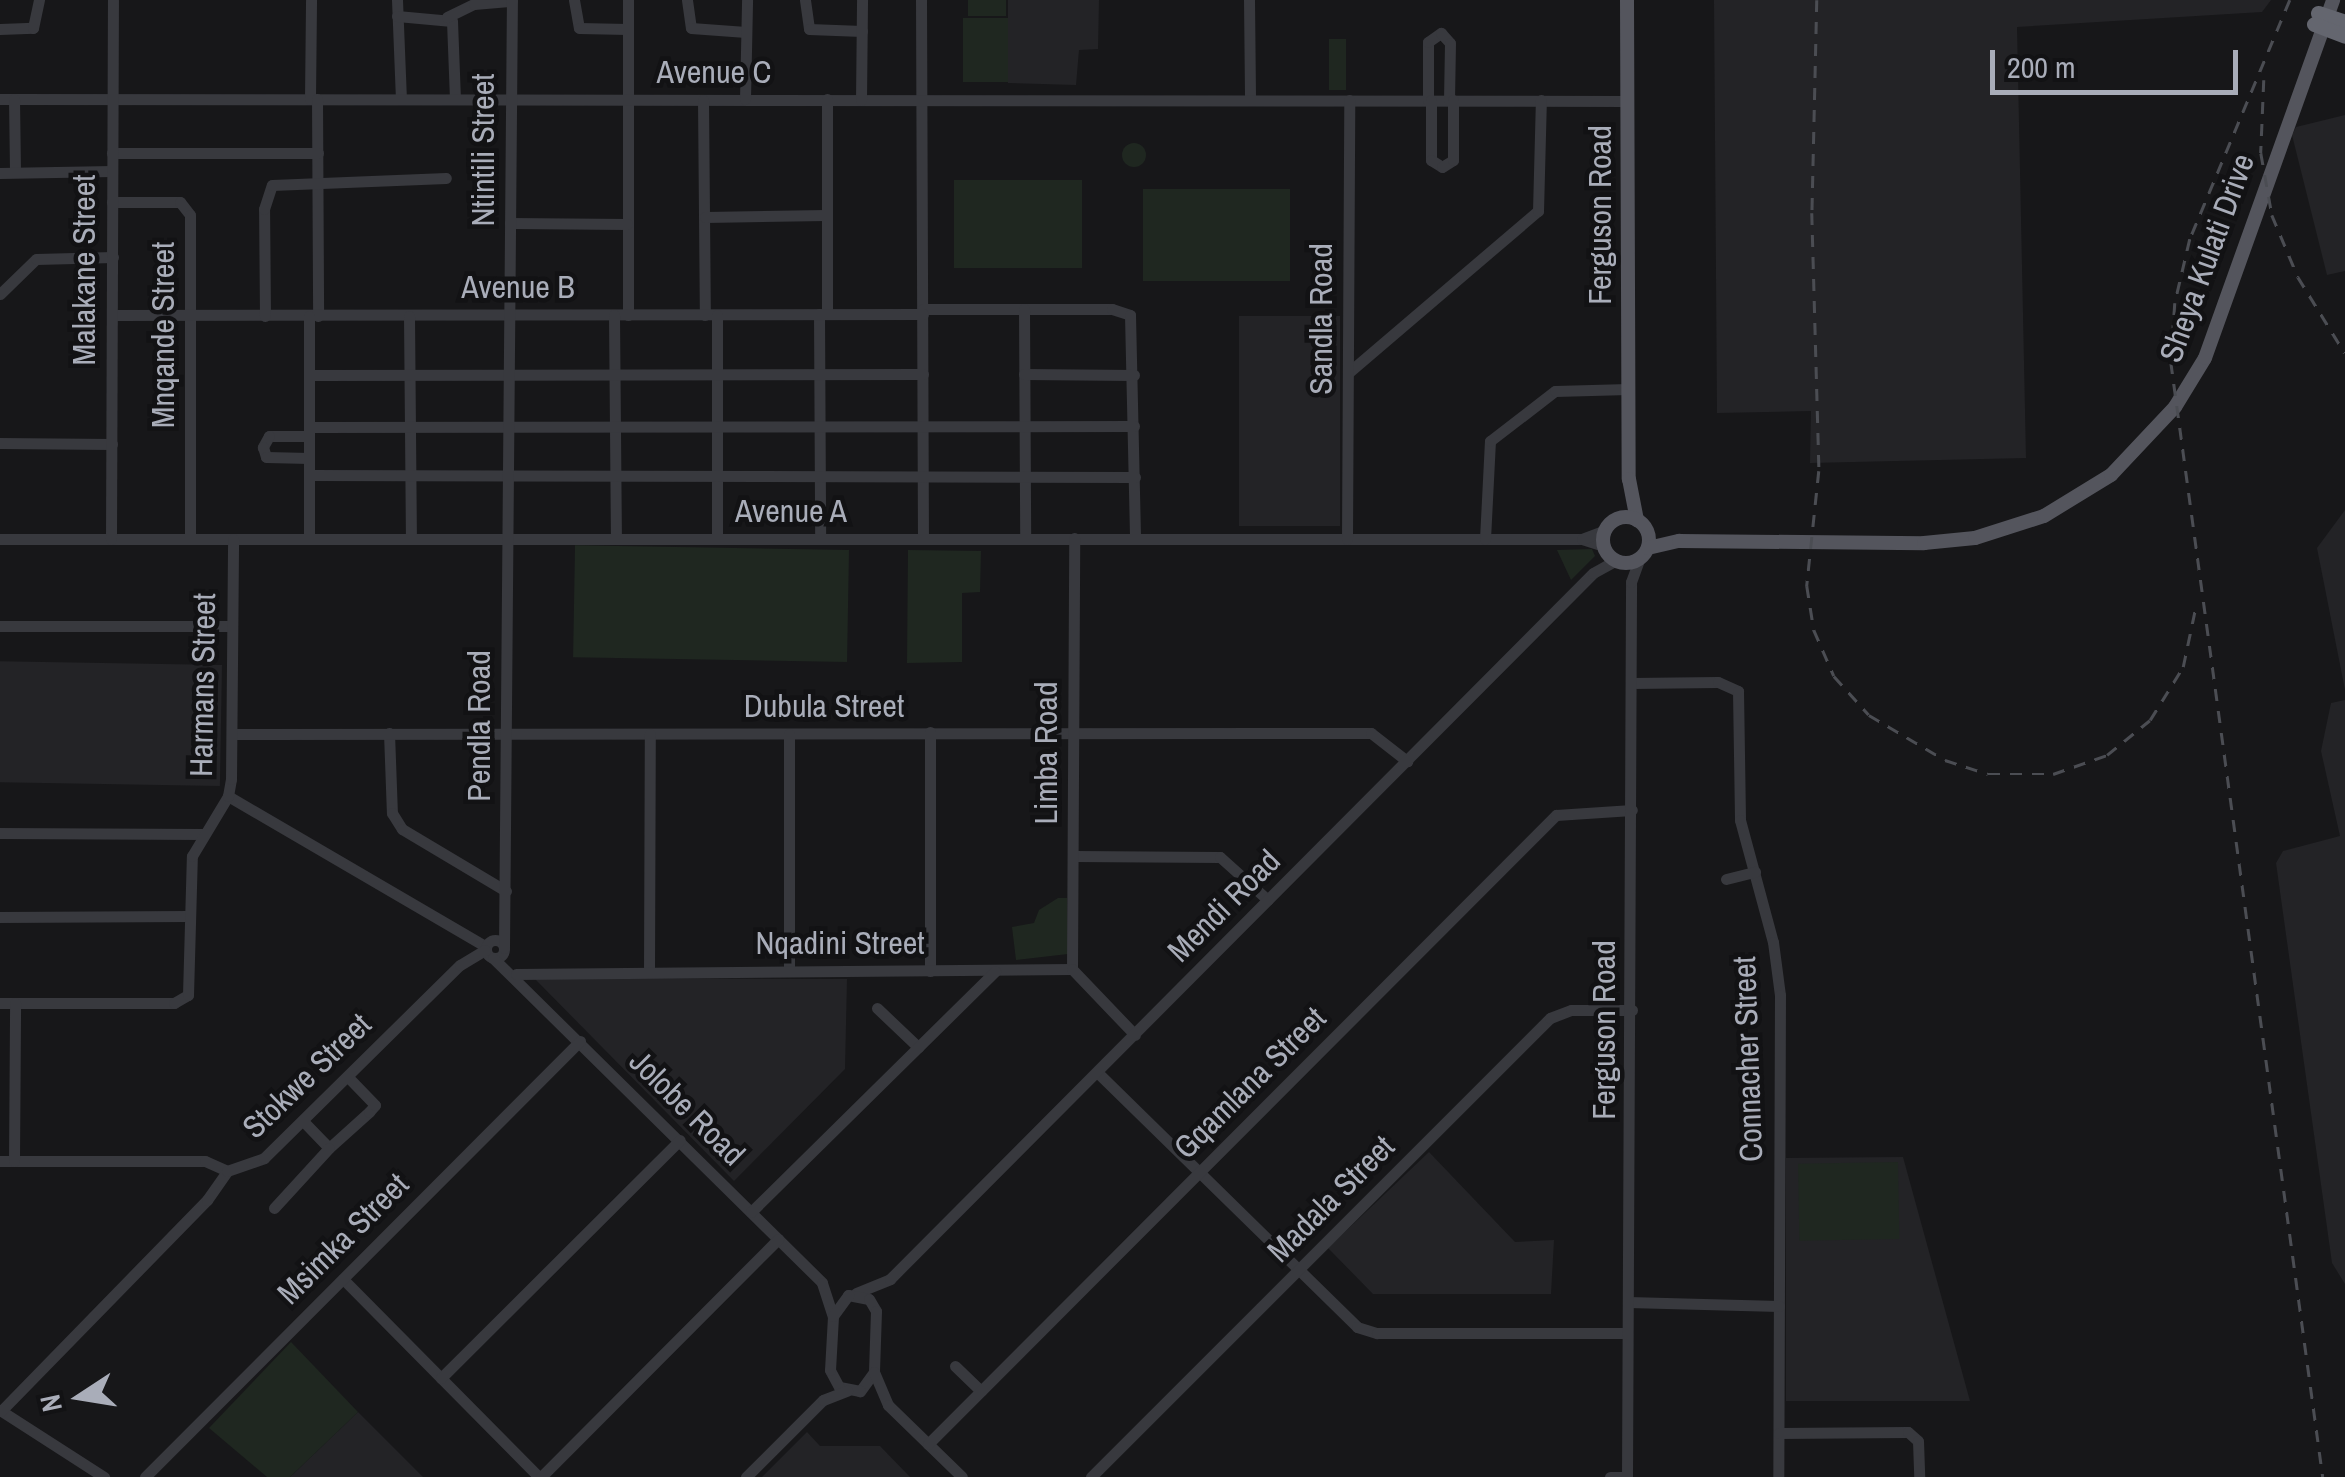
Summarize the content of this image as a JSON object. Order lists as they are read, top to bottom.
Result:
{
  "streets": {
    "main road": ["Ferguson Road", "Sheya Kulati Drive"],
    "street": [
      "Avenue C",
      "Ntintili Street",
      "Malakane Street",
      "Avenue B",
      "Sandla Road",
      "Mnqande Street",
      "Avenue A",
      "Harmans Street",
      "Dubula Street",
      "Pendla Road",
      "Limba Road",
      "Mendi Road",
      "Nqadini Street",
      "Connacher Street",
      "Stokwe Street",
      "Gqamlana Street",
      "Jolobe Road",
      "Madala Street",
      "Msimka Street"
    ]
  },
  "crossings": [
    ["Avenue C", "Ntintili Street"],
    ["Avenue C", "Ferguson Road"],
    ["Avenue C", "Malakane Street"],
    ["Avenue C", "Sandla Road"],
    ["Ntintili Street", "Avenue B"],
    ["Ntintili Street", "Avenue A"],
    ["Ntintili Street", "Pendla Road"],
    ["Ferguson Road", "Sheya Kulati Drive"],
    ["Ferguson Road", "Mendi Road"],
    ["Ferguson Road", "Connacher Street"],
    ["Ferguson Road", "Gqamlana Street"],
    ["Ferguson Road", "Madala Street"],
    ["Sheya Kulati Drive", "Mendi Road"],
    ["Malakane Street", "Avenue B"],
    ["Malakane Street", "Mnqande Street"],
    ["Malakane Street", "Avenue A"],
    ["Avenue B", "Mnqande Street"],
    ["Sandla Road", "Avenue A"],
    ["Mnqande Street", "Avenue A"],
    ["Avenue A", "Harmans Street"],
    ["Avenue A", "Pendla Road"],
    ["Avenue A", "Limba Road"],
    ["Harmans Street", "Dubula Street"],
    ["Dubula Street", "Pendla Road"],
    ["Dubula Street", "Limba Road"],
    ["Dubula Street", "Mendi Road"],
    ["Pendla Road", "Stokwe Street"],
    ["Pendla Road", "Jolobe Road"],
    ["Limba Road", "Nqadini Street"],
    ["Mendi Road", "Jolobe Road"],
    ["Nqadini Street", "Jolobe Road"],
    ["Stokwe Street", "Jolobe Road"],
    ["Jolobe Road", "Msimka Street"]
  ],
  "scale_bar": "200 m",
  "north": "left"
}
